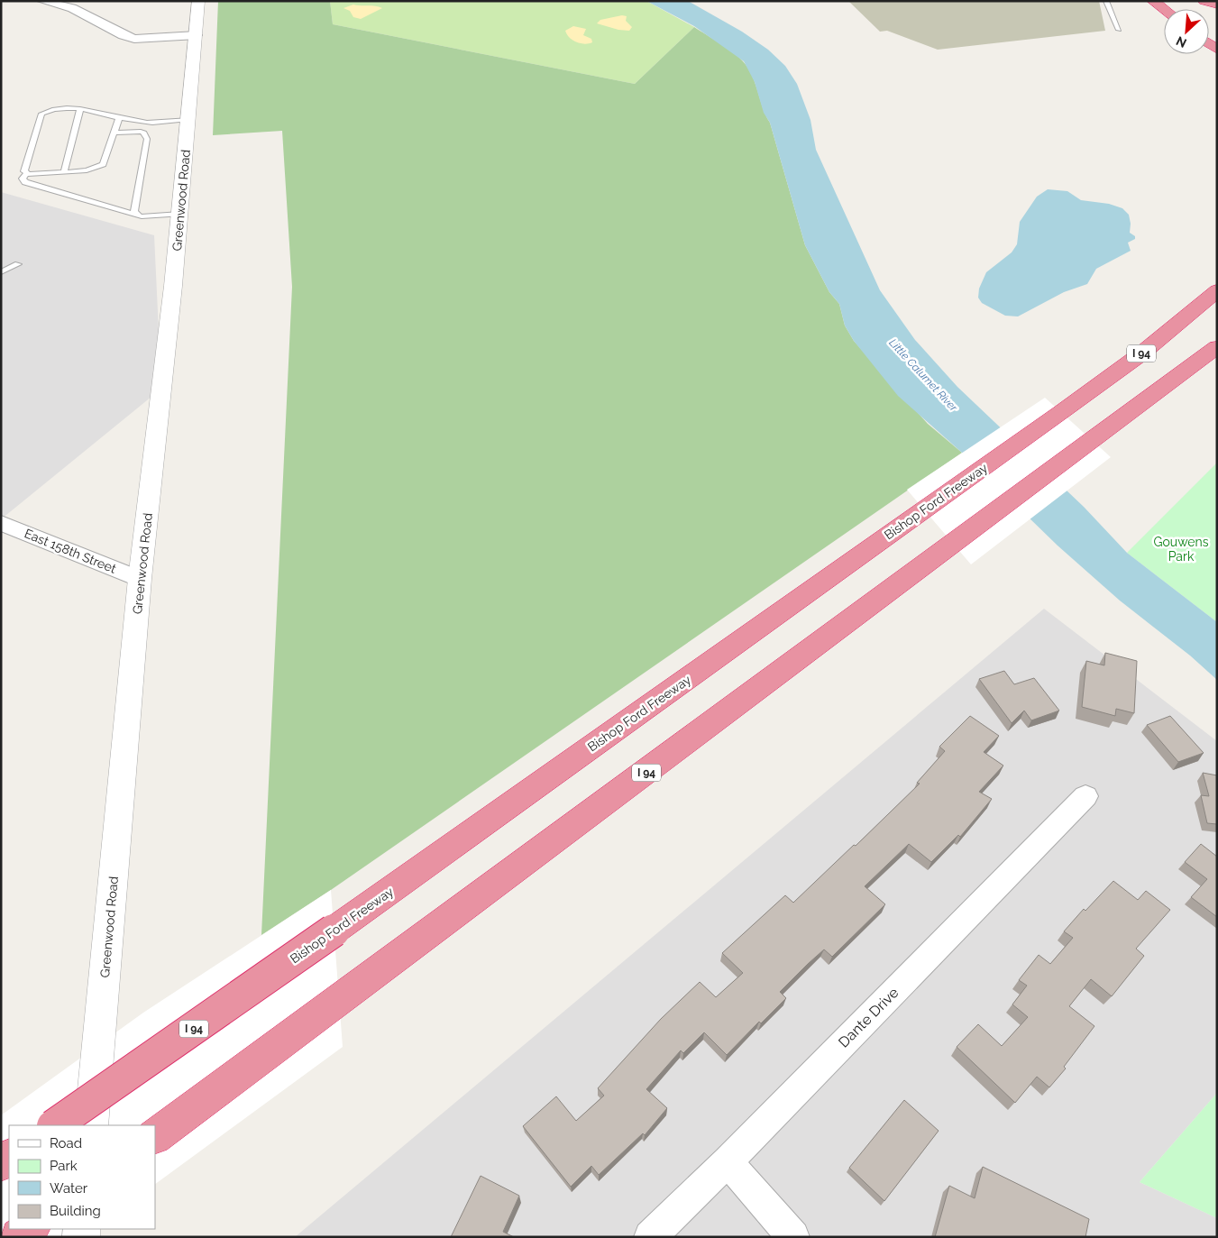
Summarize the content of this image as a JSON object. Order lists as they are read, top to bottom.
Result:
{
  "streets": {
    "highway": ["I 94", "Bishop Ford Freeway"],
    "street": ["Greenwood Road", "East 158th Street", "Dante Drive"]
  },
  "crossings": [
    ["Greenwood Road", "East 158th Street"]
  ],
  "water": ["Little Calumet River"],
  "parks": ["Gouwens Park"],
  "legend": [
    "Road",
    "Park",
    "Water",
    "Building"
  ],
  "north": "bottom left"
}
